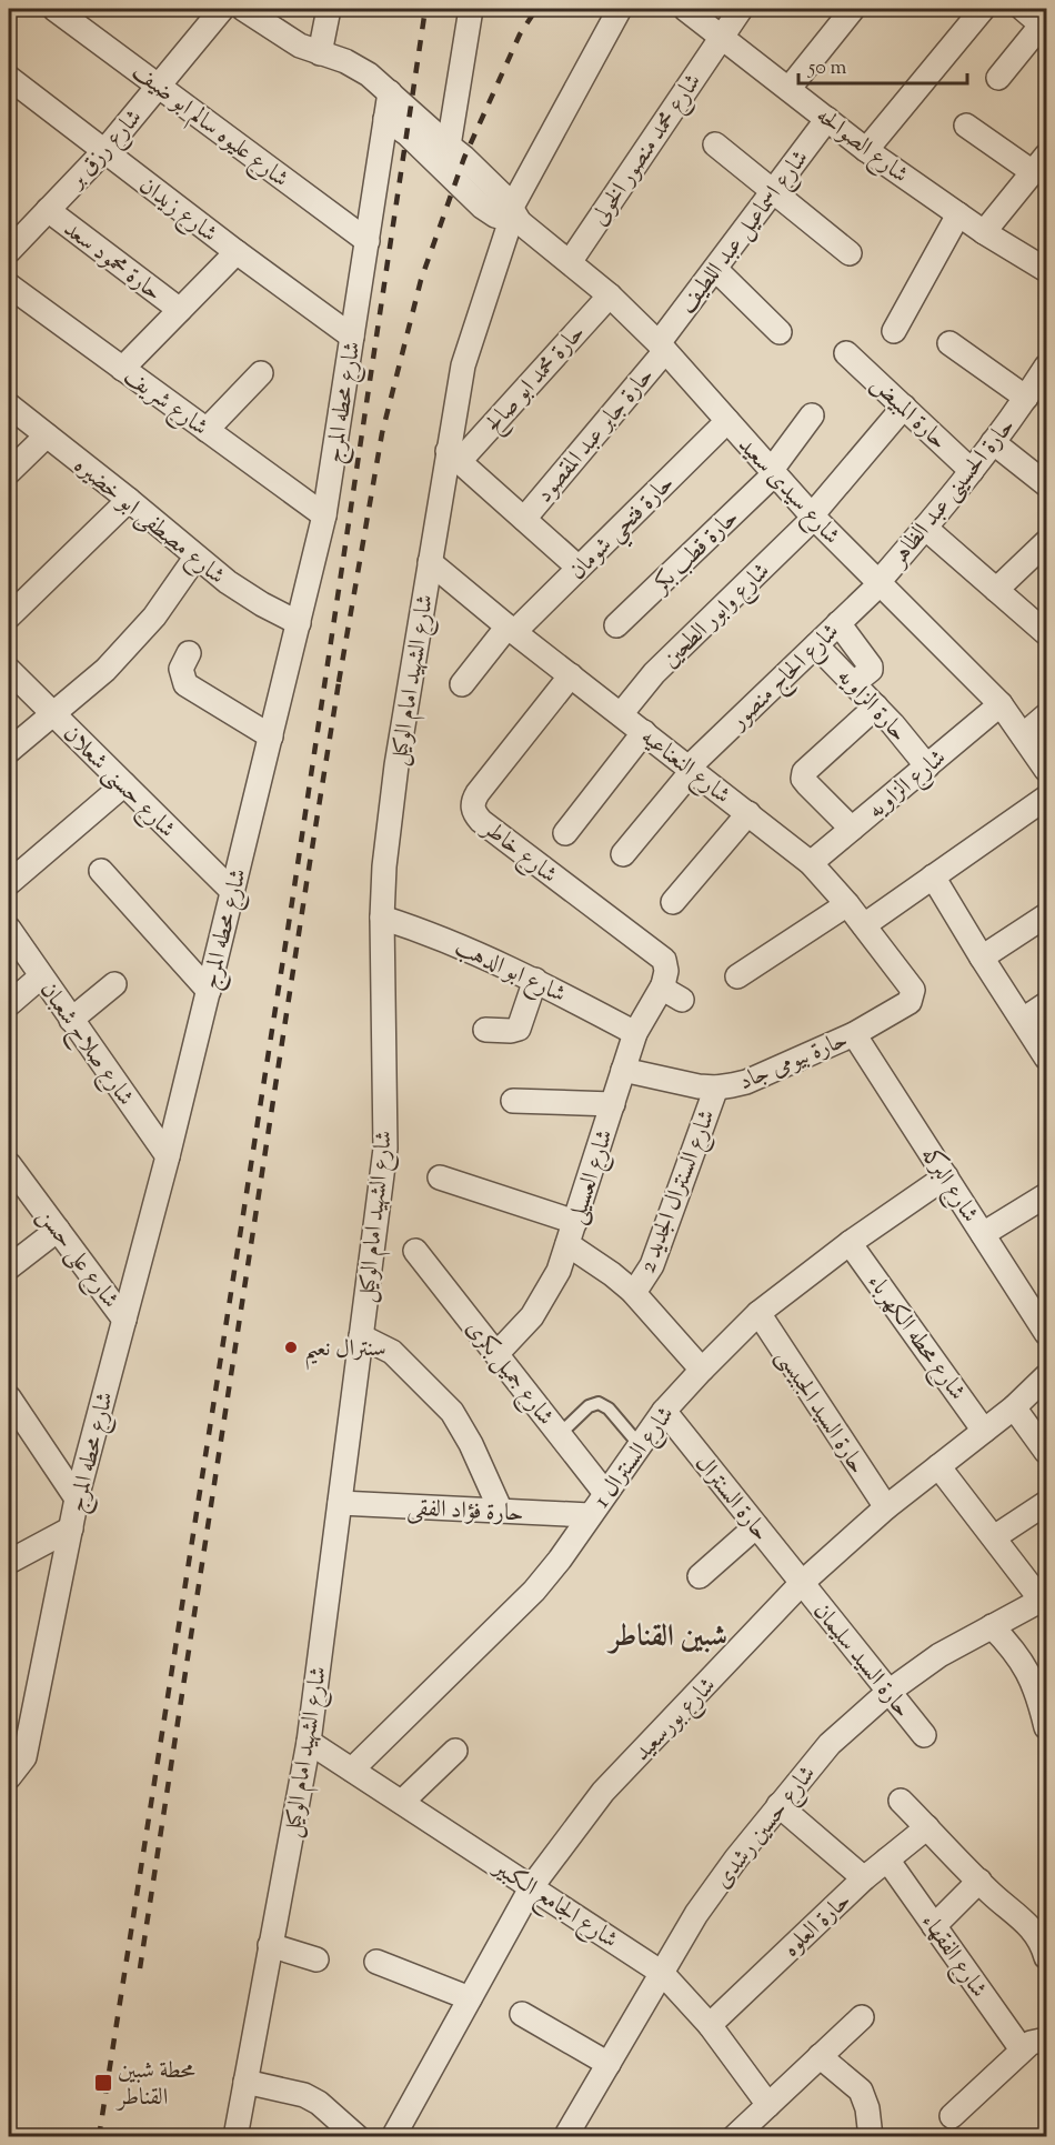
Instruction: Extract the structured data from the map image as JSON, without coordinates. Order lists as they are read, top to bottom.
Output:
{
  "streets": {
    "street": [
      "شارع عليوه سالم ابو ضيف",
      "شارع الصوالحه",
      "شارع رزق بر",
      "شارع محمد منصور الخولى",
      "شارع زيدان",
      "شارع اسماعيل عبد اللطيف",
      "حارة محمود سعد",
      "حارة محمد ابو صالح",
      "شارع شريف",
      "شارع محطه المرج",
      "حارة المبيض",
      "حارة جابر عبد المقصود",
      "شارع سيدى سعيد",
      "حارة الحسينى عبد الظاهر",
      "شارع مصطفى ابو خضيره",
      "حارة فتحي شومان",
      "حارة قطب بكر",
      "شارع وابور الطحين",
      "شارع الحاج منصور",
      "شارع الشهيد امام الوكيل",
      "حارة الزاويه",
      "شارع النعناعيه",
      "شارع حسنى شعلان",
      "شارع الزاويه",
      "شارع خاطر",
      "شارع ابو الدهب",
      "شارع صلاح شعبان",
      "حارة بيومى جاد",
      "شارع العسيلى",
      "شارع البركه",
      "شارع السنترال الجديد 2",
      "شارع على حسن",
      "شارع محطه الكهرباء",
      "شارع جميل بكرى",
      "حارة السيد الجبيسى",
      "شارع السنترال 1",
      "حارة السنترال",
      "حارة فؤاد الفقى",
      "حارة السيد سليمان",
      "شارع بورسعيد",
      "شارع حسين رشدى",
      "شارع الجامع الكبير",
      "حارة العلوه",
      "شارع الفقهاء"
    ]
  },
  "crossings": [
    ["شارع عليوه سالم ابو ضيف", "شارع رزق بر"],
    ["شارع عليوه سالم ابو ضيف", "شارع محطه المرج"],
    ["شارع الصوالحه", "شارع محمد منصور الخولى"],
    ["شارع الصوالحه", "شارع اسماعيل عبد اللطيف"],
    ["شارع رزق بر", "شارع زيدان"],
    ["شارع رزق بر", "حارة محمود سعد"],
    ["شارع محمد منصور الخولى", "شارع سيدى سعيد"],
    ["شارع زيدان", "شارع محطه المرج"],
    ["شارع اسماعيل عبد اللطيف", "حارة جابر عبد المقصود"],
    ["شارع اسماعيل عبد اللطيف", "شارع سيدى سعيد"],
    ["حارة محمد ابو صالح", "شارع سيدى سعيد"],
    ["حارة محمد ابو صالح", "شارع الشهيد امام الوكيل"],
    ["شارع شريف", "شارع محطه المرج"],
    ["شارع محطه المرج", "شارع مصطفى ابو خضيره"],
    ["شارع محطه المرج", "شارع حسنى شعلان"],
    ["شارع محطه المرج", "شارع صلاح شعبان"],
    ["شارع محطه المرج", "شارع على حسن"],
    ["حارة المبيض", "حارة الحسينى عبد الظاهر"],
    ["حارة المبيض", "شارع وابور الطحين"],
    ["حارة جابر عبد المقصود", "شارع سيدى سعيد"],
    ["شارع سيدى سعيد", "حارة الحسينى عبد الظاهر"],
    ["شارع سيدى سعيد", "حارة فتحي شومان"],
    ["شارع سيدى سعيد", "حارة قطب بكر"],
    ["شارع سيدى سعيد", "شارع وابور الطحين"],
    ["شارع سيدى سعيد", "شارع الحاج منصور"],
    ["شارع سيدى سعيد", "شارع الشهيد امام الوكيل"],
    ["شارع سيدى سعيد", "شارع الزاويه"],
    ["حارة الحسينى عبد الظاهر", "شارع الحاج منصور"],
    ["حارة فتحي شومان", "شارع النعناعيه"],
    ["شارع وابور الطحين", "شارع النعناعيه"],
    ["شارع الحاج منصور", "حارة الزاويه"],
    ["شارع الحاج منصور", "شارع النعناعيه"],
    ["شارع الشهيد امام الوكيل", "شارع النعناعيه"],
    ["شارع الشهيد امام الوكيل", "شارع ابو الدهب"],
    ["شارع الشهيد امام الوكيل", "حارة فؤاد الفقى"],
    ["شارع الشهيد امام الوكيل", "شارع الجامع الكبير"],
    ["حارة الزاويه", "شارع الزاويه"],
    ["شارع النعناعيه", "شارع الزاويه"],
    ["شارع النعناعيه", "شارع خاطر"],
    ["شارع النعناعيه", "حارة بيومى جاد"],
    ["شارع خاطر", "شارع العسيلى"],
    ["شارع ابو الدهب", "شارع العسيلى"],
    ["حارة بيومى جاد", "شارع العسيلى"],
    ["حارة بيومى جاد", "شارع البركه"],
    ["حارة بيومى جاد", "شارع السنترال الجديد 2"],
    ["شارع العسيلى", "شارع جميل بكرى"],
    ["شارع البركه", "شارع السنترال 1"],
    ["شارع محطه الكهرباء", "شارع السنترال 1"],
    ["شارع محطه الكهرباء", "شارع بورسعيد"],
    ["شارع جميل بكرى", "شارع السنترال 1"],
    ["حارة السيد الجبيسى", "شارع السنترال 1"],
    ["حارة السيد الجبيسى", "شارع بورسعيد"],
    ["شارع السنترال 1", "حارة السنترال"],
    ["شارع السنترال 1", "حارة فؤاد الفقى"],
    ["شارع السنترال 1", "شارع الجامع الكبير"],
    ["حارة السنترال", "حارة السيد سليمان"],
    ["حارة السنترال", "شارع بورسعيد"],
    ["حارة السيد سليمان", "شارع بورسعيد"],
    ["حارة السيد سليمان", "شارع حسين رشدى"],
    ["شارع بورسعيد", "شارع الجامع الكبير"],
    ["شارع حسين رشدى", "شارع الجامع الكبير"],
    ["شارع الجامع الكبير", "حارة العلوه"],
    ["حارة العلوه", "شارع الفقهاء"]
  ],
  "districts": ["شبين القناطر"],
  "places": {
    "other": ["سنترال نعيم"],
    "transit": ["محطة شبين القناطر"]
  },
  "scale_bar": "50 m"
}
